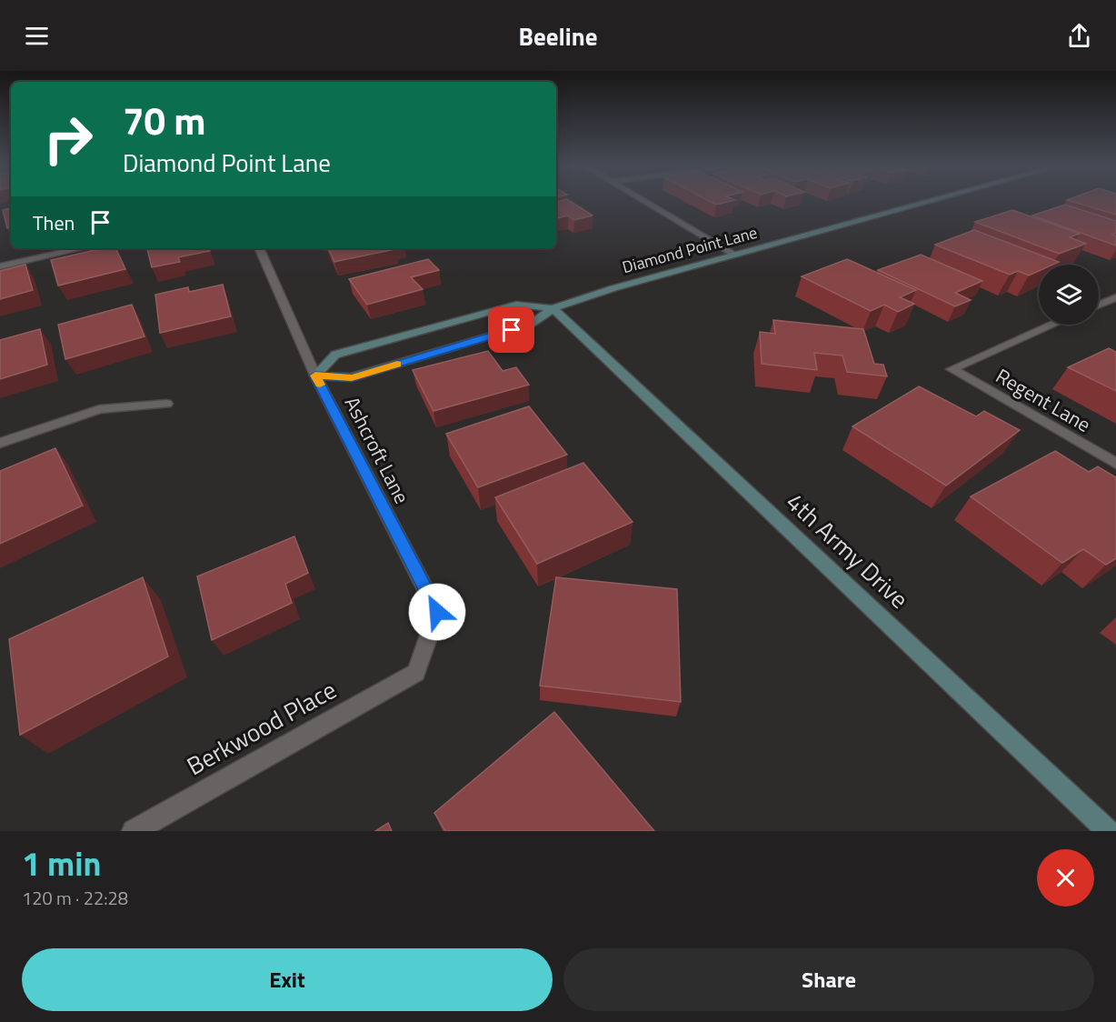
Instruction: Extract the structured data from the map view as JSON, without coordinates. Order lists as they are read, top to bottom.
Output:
{
  "streets": {
    "street": [
      "Diamond Point Lane",
      "Regent Lane",
      "Ashcroft Lane",
      "4th Army Drive",
      "Berkwood Place"
    ]
  },
  "crossings": [
    ["Diamond Point Lane", "Ashcroft Lane"],
    ["Diamond Point Lane", "4th Army Drive"],
    ["Ashcroft Lane", "Berkwood Place"]
  ],
  "page": {
    "header": "Beeline",
    "turn": ["70 m", "Diamond Point Lane"],
    "then": "Then",
    "heading": ["1 min", "120 m · 22:28"],
    "buttons": ["Exit", "Share"]
  }
}
